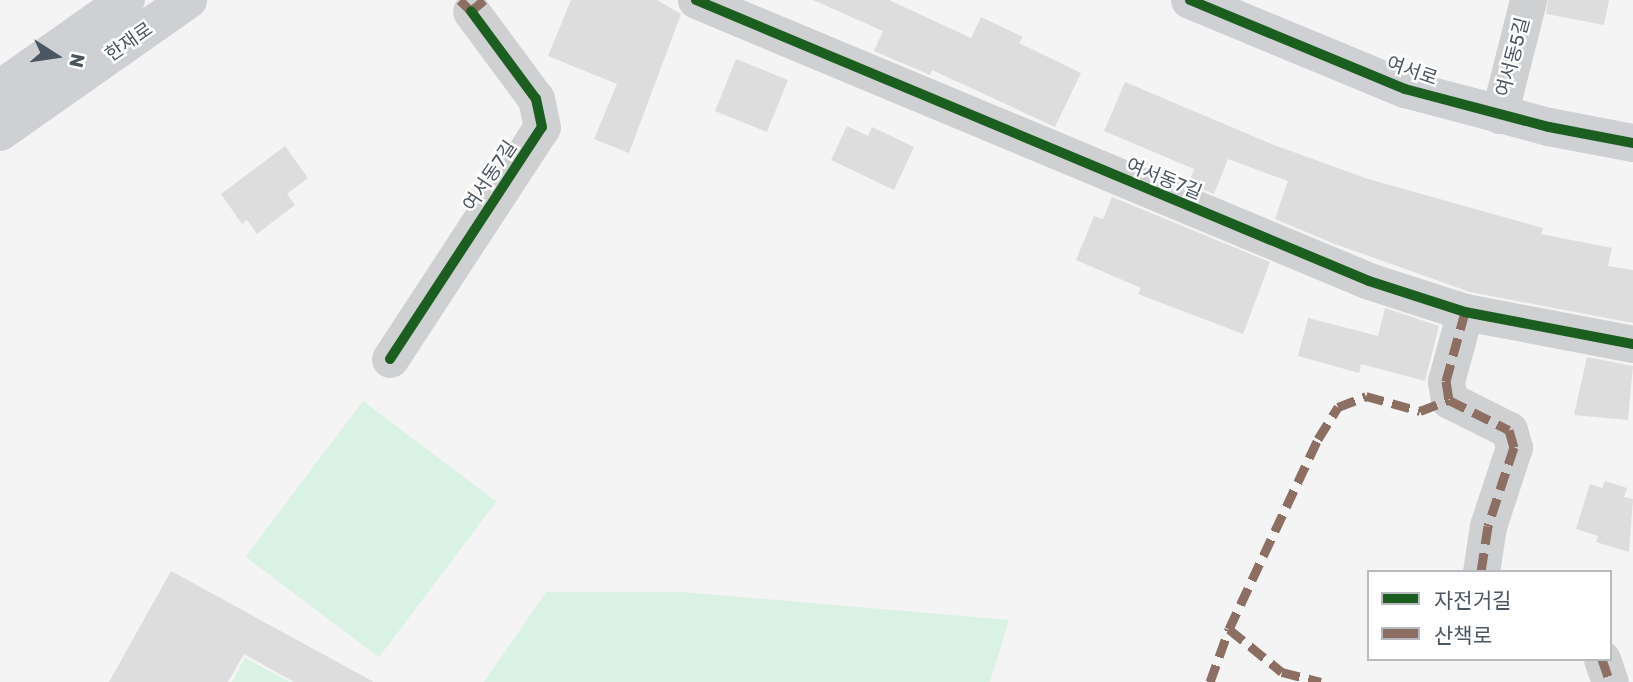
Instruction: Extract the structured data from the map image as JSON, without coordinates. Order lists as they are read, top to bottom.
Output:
{
  "streets": {
    "street": [
      "한재로",
      "여서동5길",
      "여서로",
      "여서동7길"
    ]
  },
  "crossings": [
    ["여서동5길", "여서로"]
  ],
  "legend": ["자전거길", "산책로"],
  "north": "right"
}
